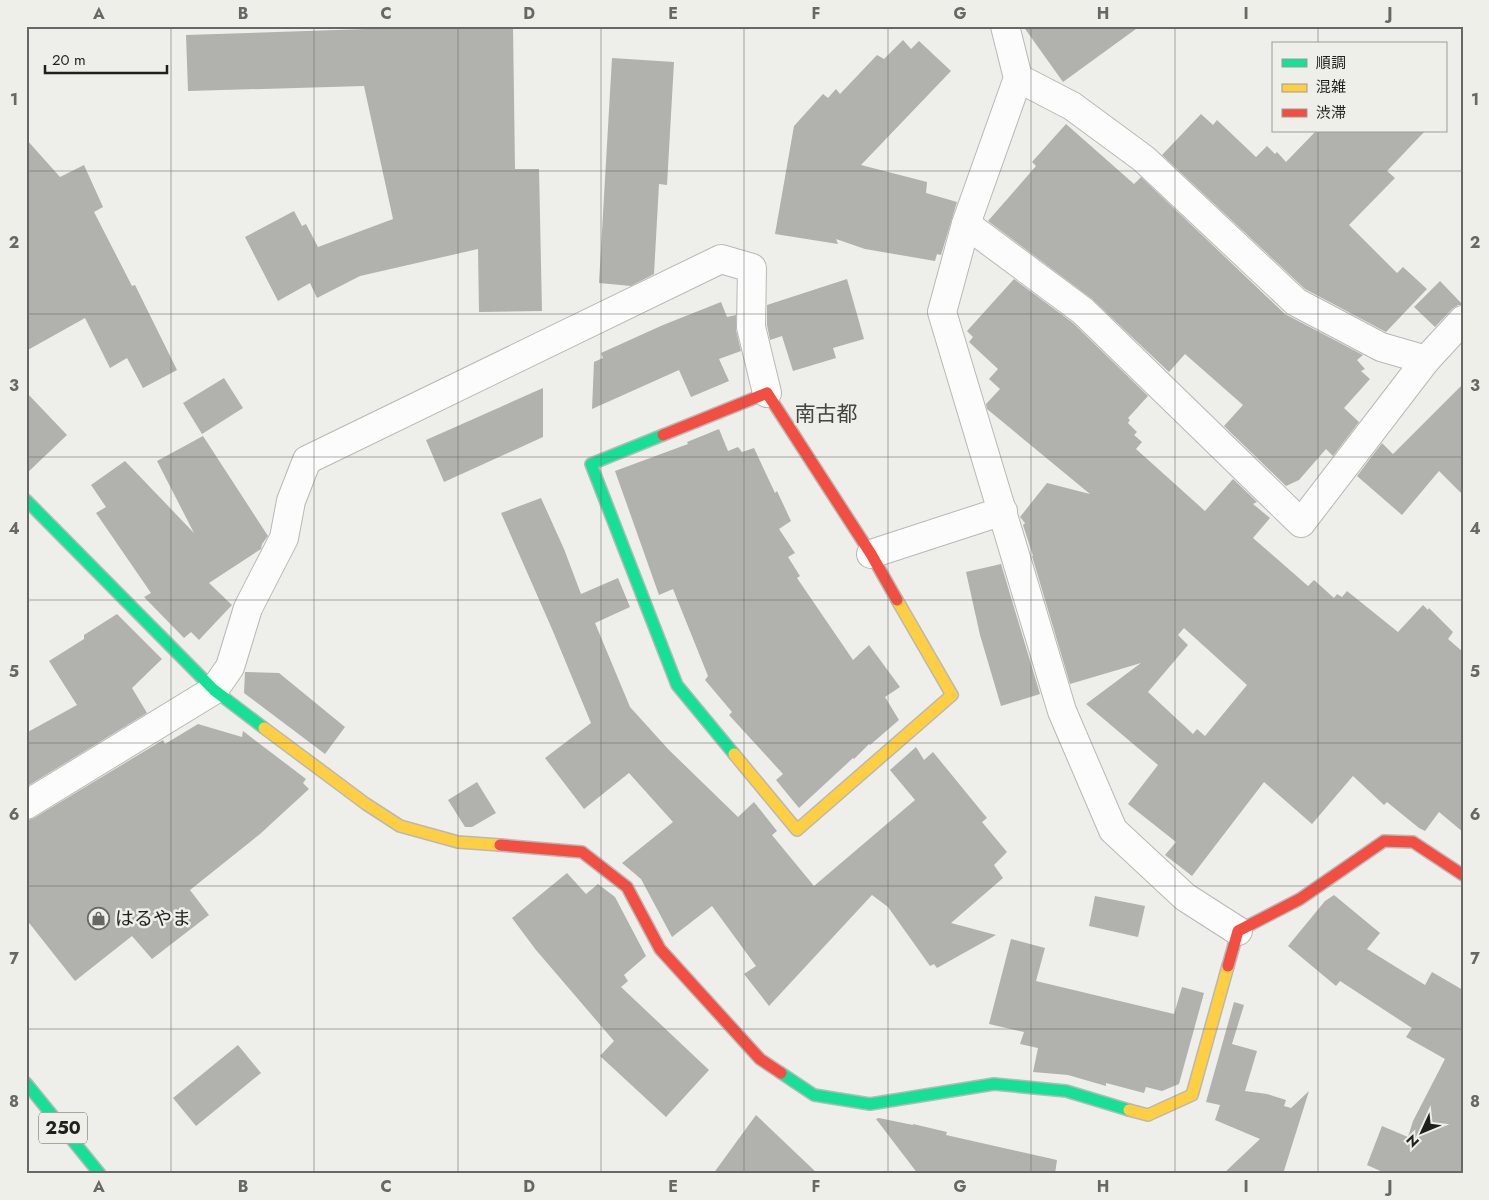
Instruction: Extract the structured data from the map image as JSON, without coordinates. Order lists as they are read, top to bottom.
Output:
{
  "streets": {
    "main road": ["250"]
  },
  "districts": ["南古都"],
  "places": {
    "shop": ["はるやま"]
  },
  "legend": ["順調", "混雑", "渋滞"],
  "scale_bar": "20 m",
  "north": "bottom left",
  "grid": {
    "columns": [
      "A",
      "B",
      "C",
      "D",
      "E",
      "F",
      "G",
      "H",
      "I",
      "J"
    ],
    "rows": [
      "1",
      "2",
      "3",
      "4",
      "5",
      "6",
      "7",
      "8"
    ]
  }
}
